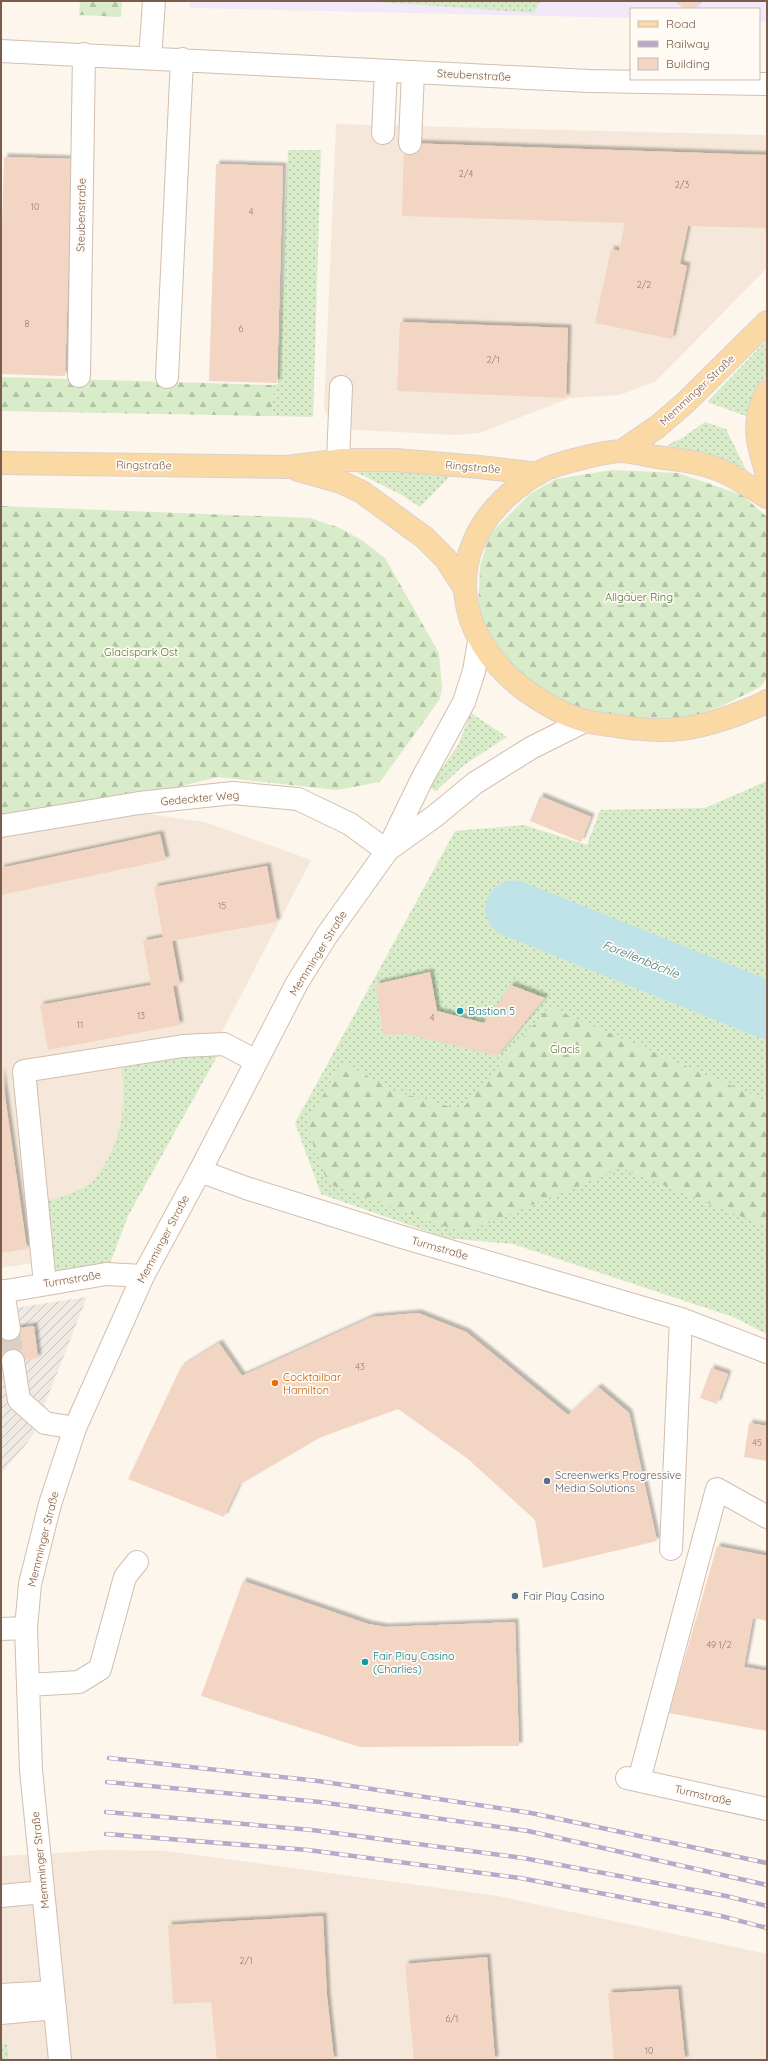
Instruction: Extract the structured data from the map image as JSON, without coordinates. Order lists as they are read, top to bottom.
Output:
{
  "streets": {
    "main road": ["Memminger Straße", "Ringstraße"],
    "street": ["Steubenstraße", "Gedeckter Weg", "Turmstraße"]
  },
  "crossings": [
    ["Memminger Straße", "Gedeckter Weg"],
    ["Memminger Straße", "Turmstraße"]
  ],
  "water": ["Forellenbächle"],
  "parks": ["Allgäuer Ring", "Glacispark Ost", "Glacis"],
  "places": [
    "Bastion 5",
    "Cocktailbar Hamilton",
    "Screenwerks Progressive Media Solutions",
    "Fair Play Casino",
    "Fair Play Casino (Charlies)"
  ],
  "house_numbers": [
    "2/4",
    "2/3",
    "10",
    "4",
    "2/2",
    "8",
    "6",
    "2/1",
    "15",
    "13",
    "4",
    "11",
    "43",
    "45",
    "49 1/2",
    "2/1",
    "6/1",
    "10"
  ],
  "legend": ["Road", "Railway", "Building"]
}
